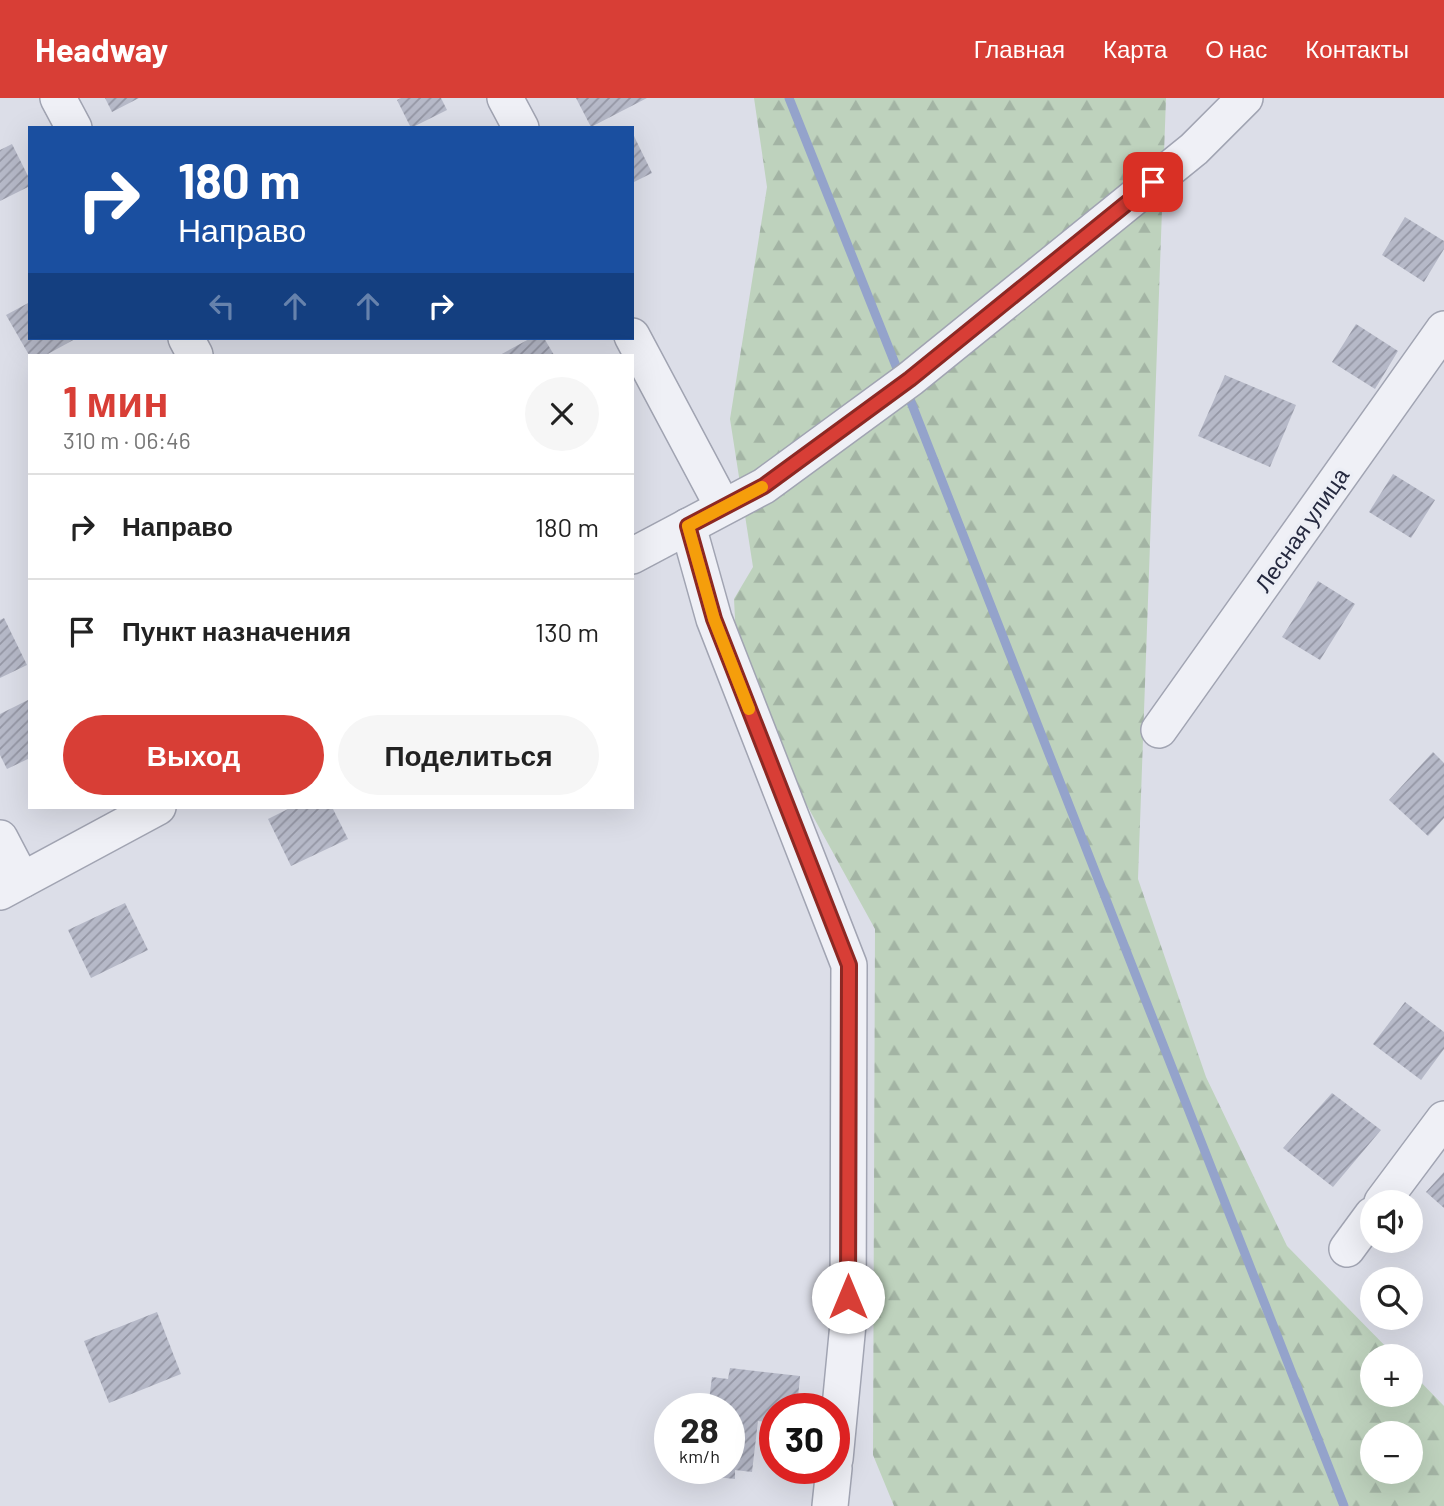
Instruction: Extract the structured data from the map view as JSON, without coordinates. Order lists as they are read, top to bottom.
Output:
{
  "streets": {
    "street": ["Лесная улица"]
  },
  "page": {
    "header": "Headway",
    "nav": [
      "Главная",
      "Карта",
      "О нас",
      "Контакты"
    ],
    "turn": ["180 m", "Направо"],
    "heading": ["1 мин", "310 m · 06:46"],
    "list": [
      {
        "name": "Направо",
        "value": "180 m"
      },
      {
        "name": "Пункт назначения",
        "value": "130 m"
      }
    ],
    "buttons": ["Выход", "Поделиться"],
    "map_buttons": ["+", "−"],
    "speed": "28 km/h",
    "limit": "30"
  }
}
